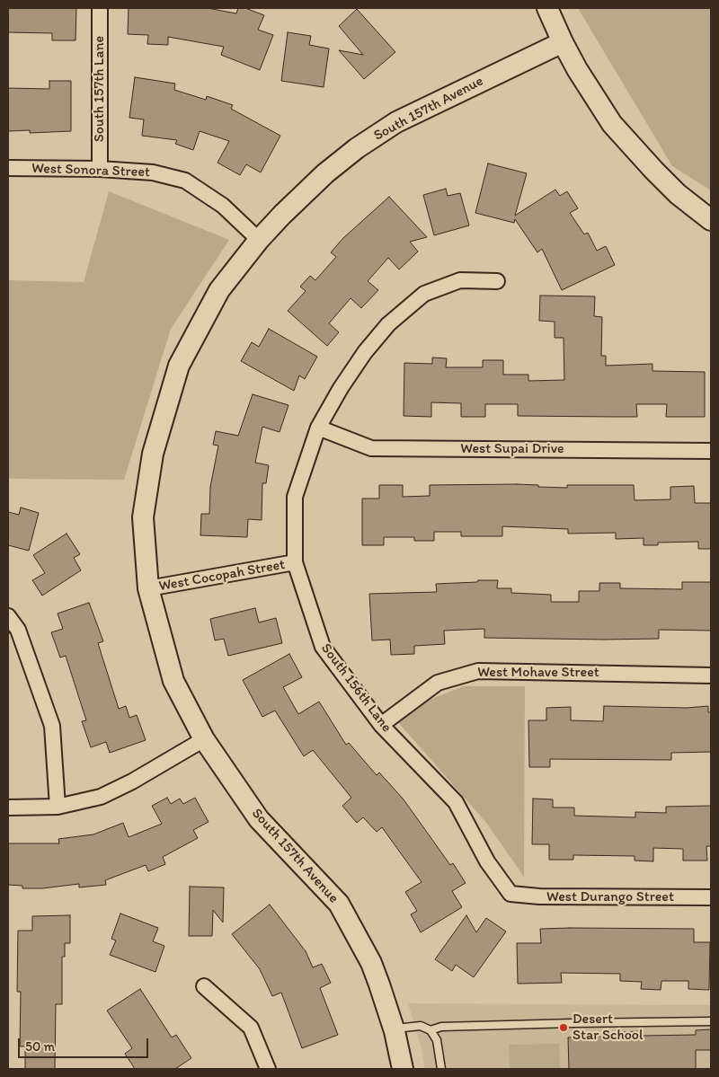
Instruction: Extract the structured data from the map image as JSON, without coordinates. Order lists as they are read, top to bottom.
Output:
{
  "streets": {
    "street": [
      "South 157th Lane",
      "South 157th Avenue",
      "West Sonora Street",
      "West Supai Drive",
      "West Cocopah Street",
      "West Mohave Street",
      "South 156th Lane",
      "West Durango Street"
    ]
  },
  "crossings": [
    ["South 157th Lane", "West Sonora Street"],
    ["South 157th Avenue", "West Sonora Street"],
    ["South 157th Avenue", "West Cocopah Street"],
    ["West Supai Drive", "South 156th Lane"],
    ["West Cocopah Street", "South 156th Lane"],
    ["West Mohave Street", "South 156th Lane"],
    ["South 156th Lane", "West Durango Street"]
  ],
  "places": ["Desert Star School"],
  "scale_bar": "50 m"
}
